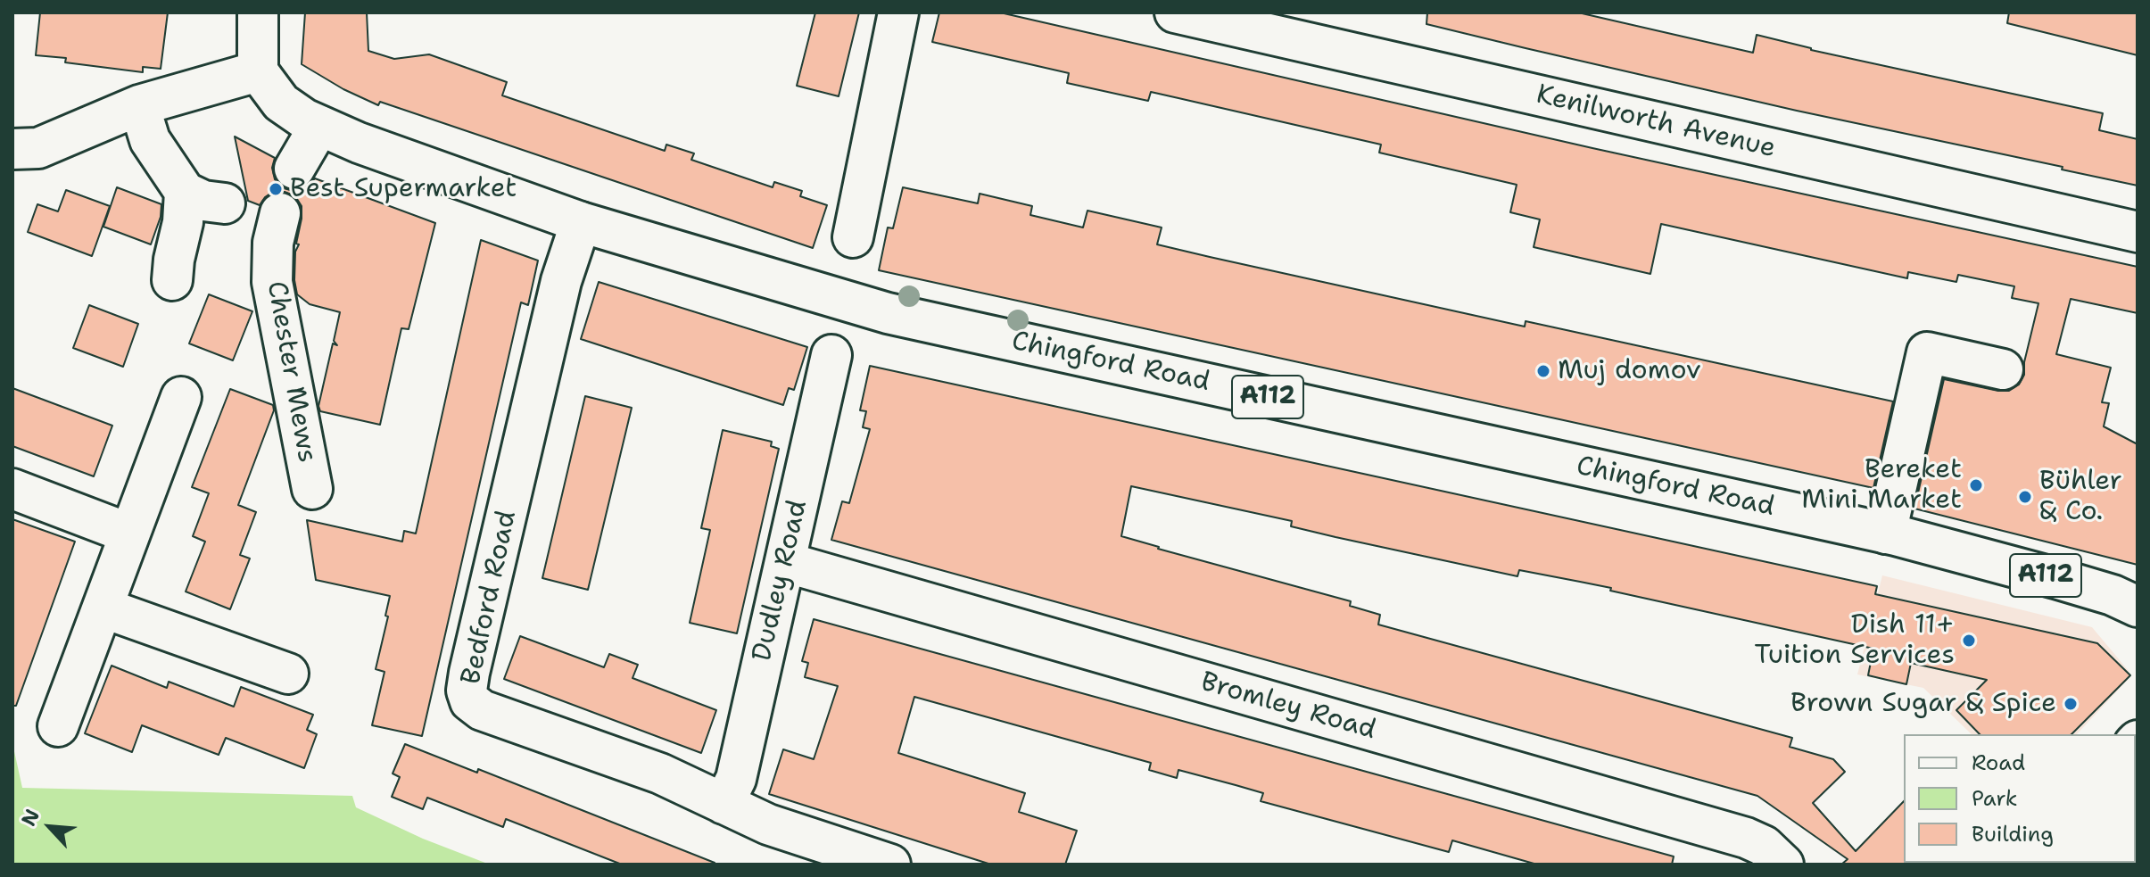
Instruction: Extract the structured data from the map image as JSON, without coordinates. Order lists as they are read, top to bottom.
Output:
{
  "streets": {
    "street": [
      "Kenilworth Avenue",
      "Chingford Road",
      "Chester Mews",
      "A112",
      "Dudley Road",
      "Bedford Road",
      "Bromley Road"
    ]
  },
  "crossings": [
    ["Chingford Road", "Bedford Road"],
    ["Dudley Road", "Bedford Road"],
    ["Dudley Road", "Bromley Road"]
  ],
  "places": [
    "Best Supermarket",
    "Muj domov",
    "Bereket Mini Market",
    "Bühler & Co.",
    "Dish 11+ Tuition Services",
    "Brown Sugar & Spice"
  ],
  "legend": ["Road", "Park", "Building"],
  "north": "top left"
}
